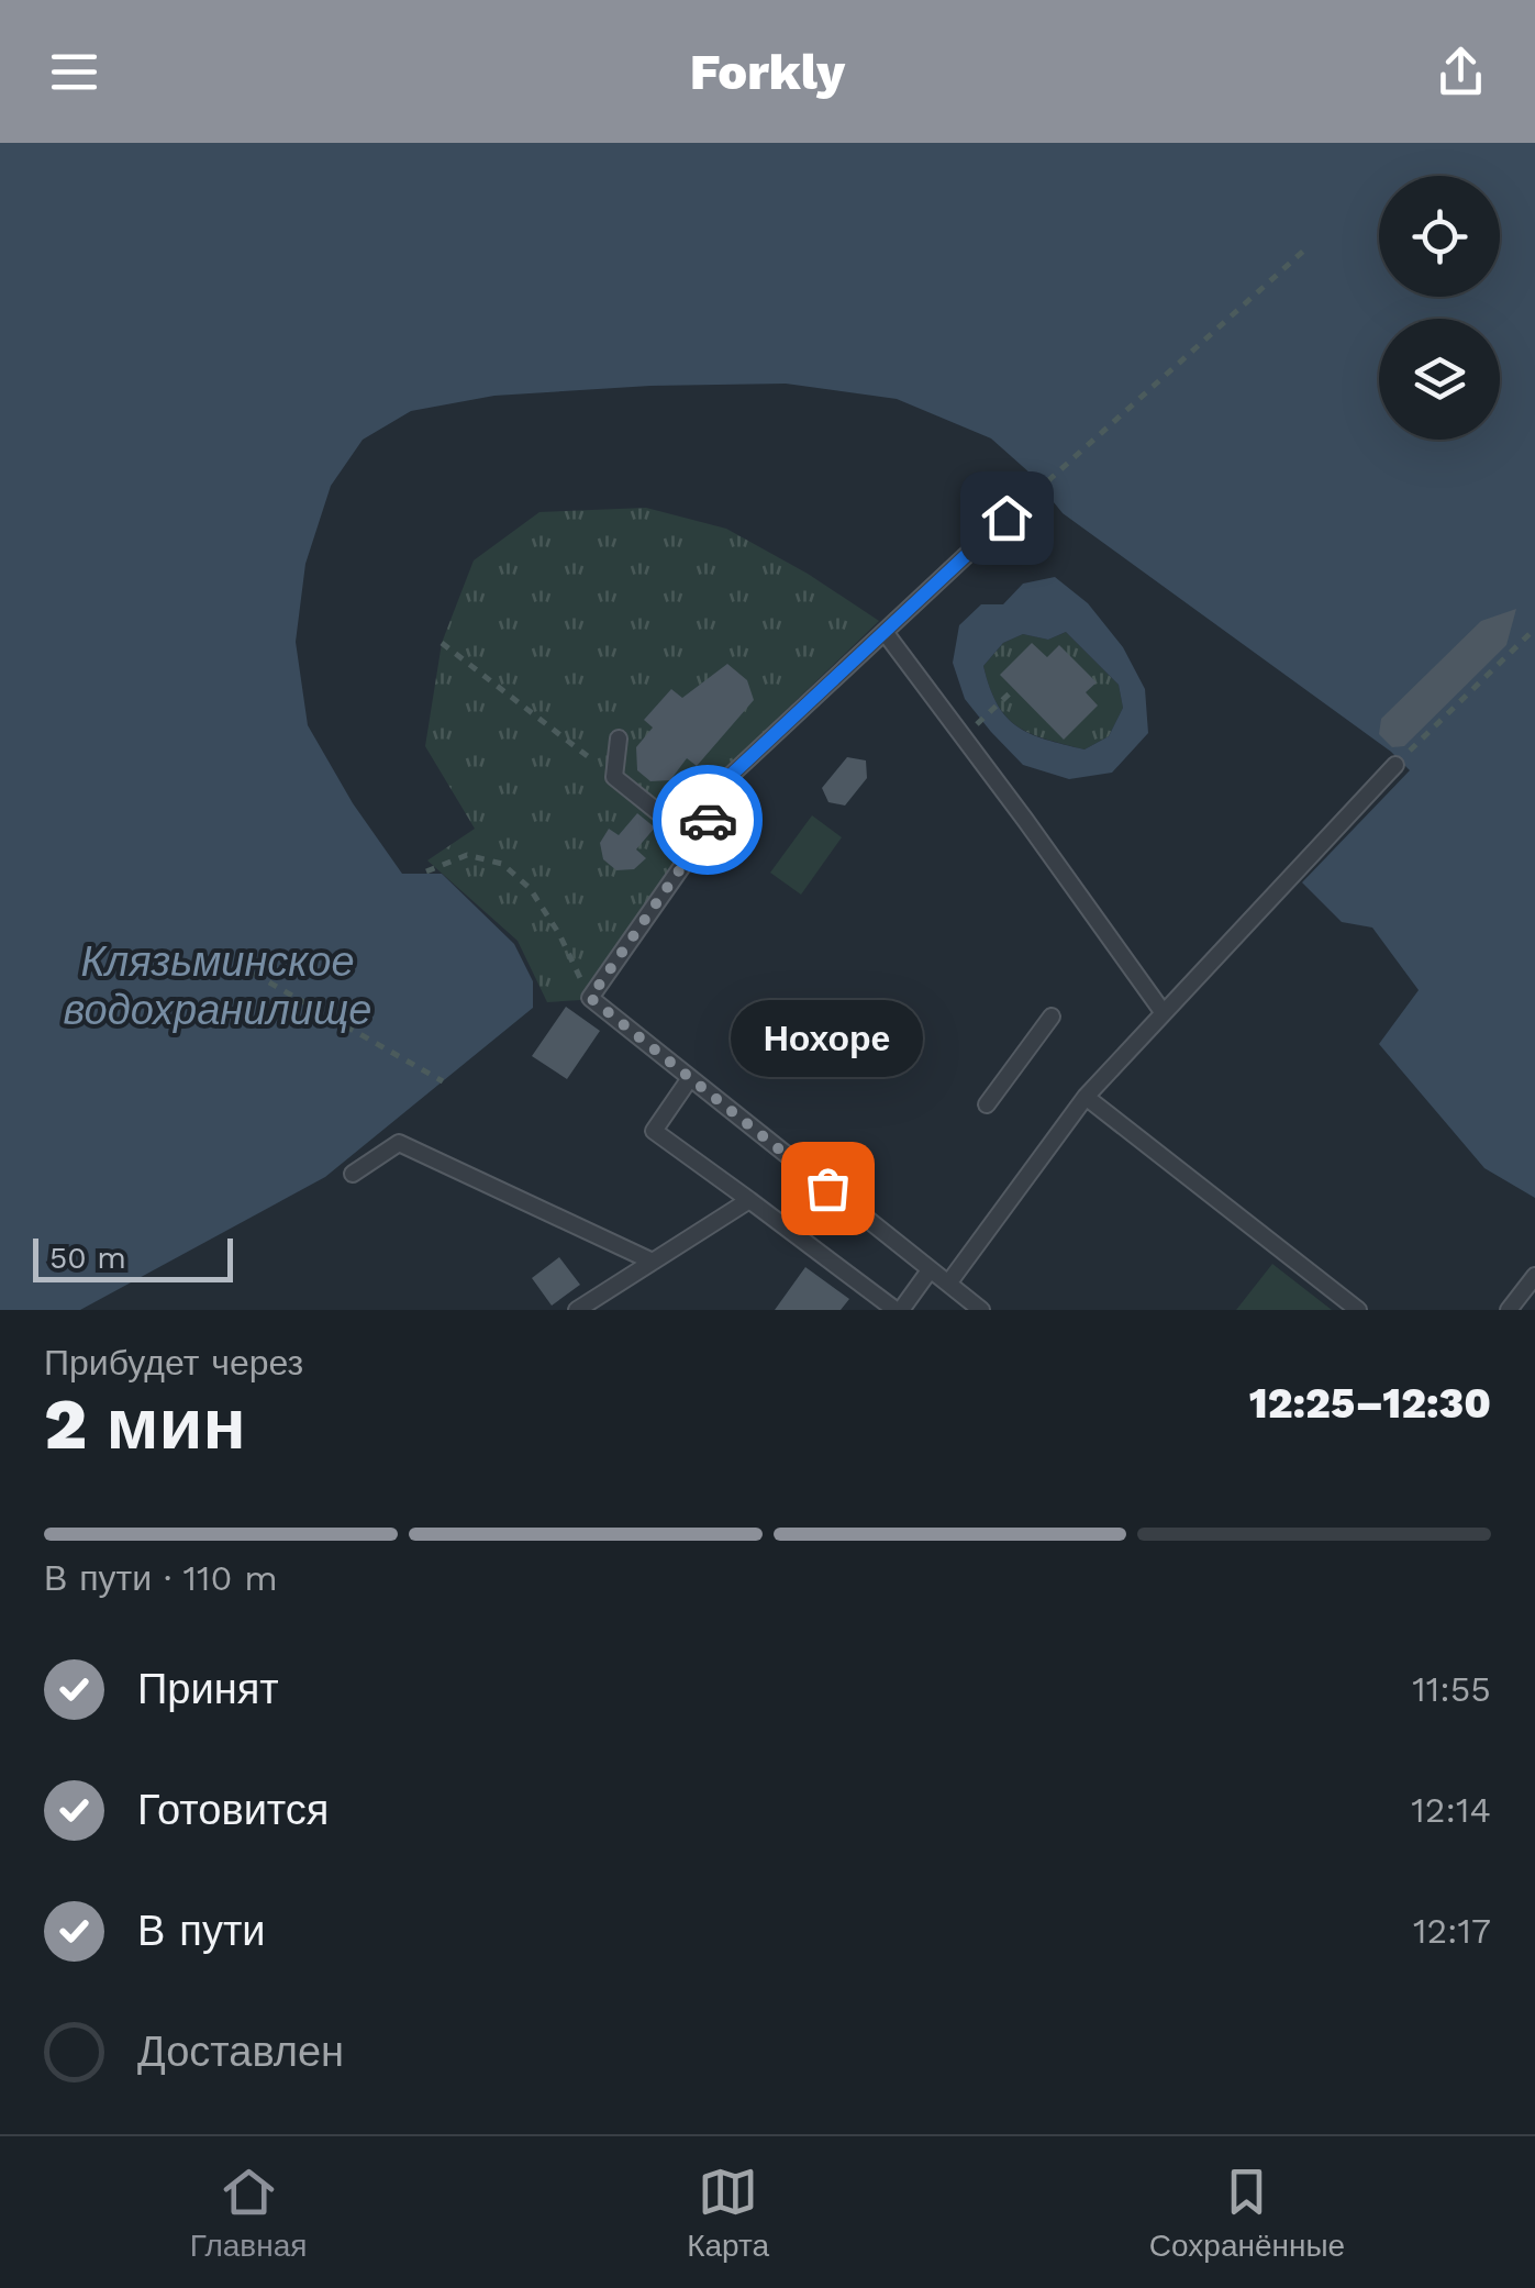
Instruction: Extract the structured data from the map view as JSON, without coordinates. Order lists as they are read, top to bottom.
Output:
{
  "water": ["Клязьминское водохранилище"],
  "places": ["Нохоре"],
  "scale_bar": "50 m",
  "page": {
    "header": "Forkly",
    "bubble": "Нохоре",
    "scale": "50 m",
    "heading": ["2 мин", "Прибудет через", "12:25–12:30"],
    "bar": "В пути · 110 m",
    "list": [
      ["Принят", "11:55"],
      ["Готовится", "12:14"],
      ["В пути", "12:17"],
      "Доставлен"
    ],
    "tabs": ["Главная", "Карта", "Сохранённые"]
  }
}
